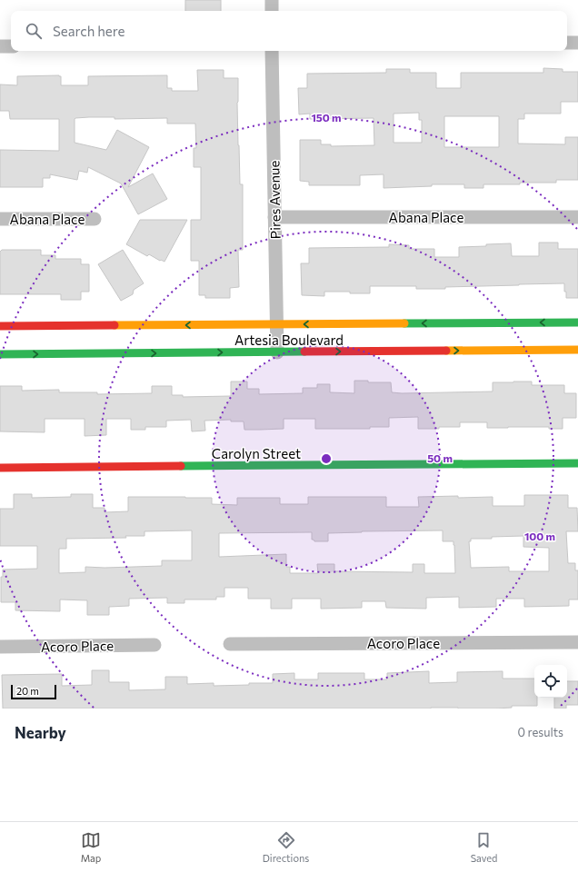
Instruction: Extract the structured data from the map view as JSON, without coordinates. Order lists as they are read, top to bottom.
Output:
{
  "streets": {
    "main road": ["Artesia Boulevard", "Carolyn Street"],
    "street": ["Pires Avenue", "Abana Place", "Acoro Place"]
  },
  "crossings": [
    ["Pires Avenue", "Abana Place"],
    ["Pires Avenue", "Artesia Boulevard"]
  ],
  "scale_bar": "20 m",
  "page": {
    "search": "Search here",
    "scale": "20 m",
    "heading": ["Nearby", "0 results"],
    "nav": ["Map", "Directions", "Saved"]
  },
  "rings": ["150 m", "50 m", "100 m"]
}
